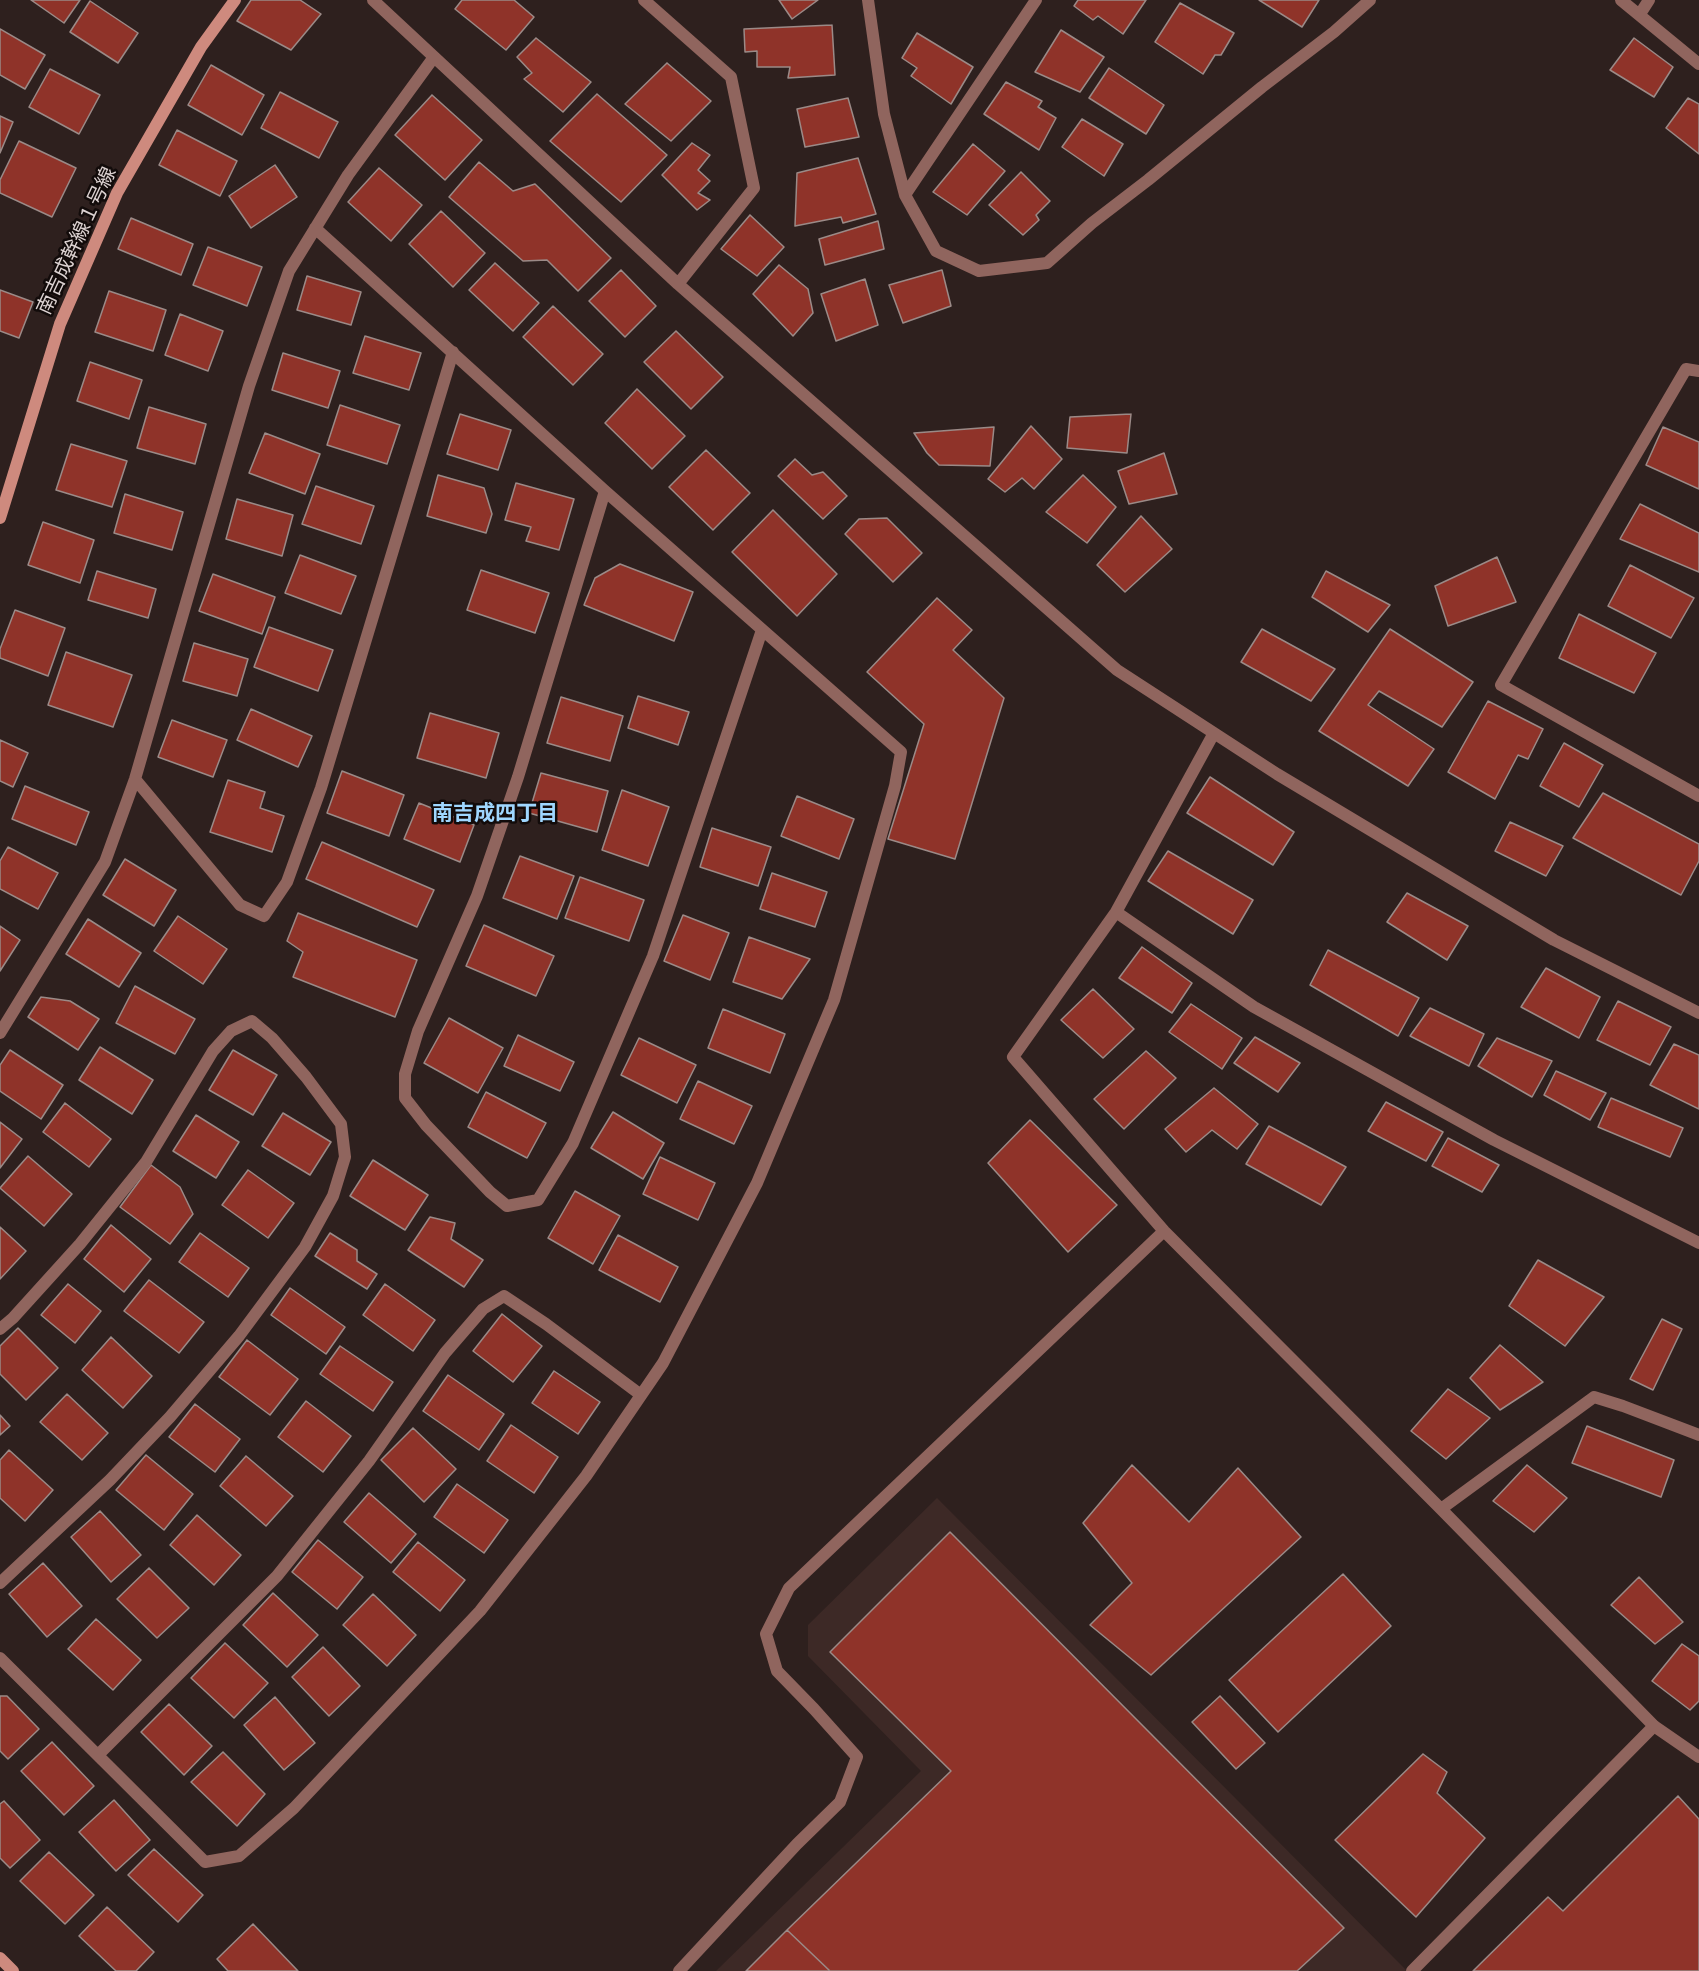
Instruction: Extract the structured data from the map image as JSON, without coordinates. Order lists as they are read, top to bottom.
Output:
{
  "streets": {
    "street": ["南吉成幹線１号線"]
  },
  "districts": ["南吉成四丁目"]
}
